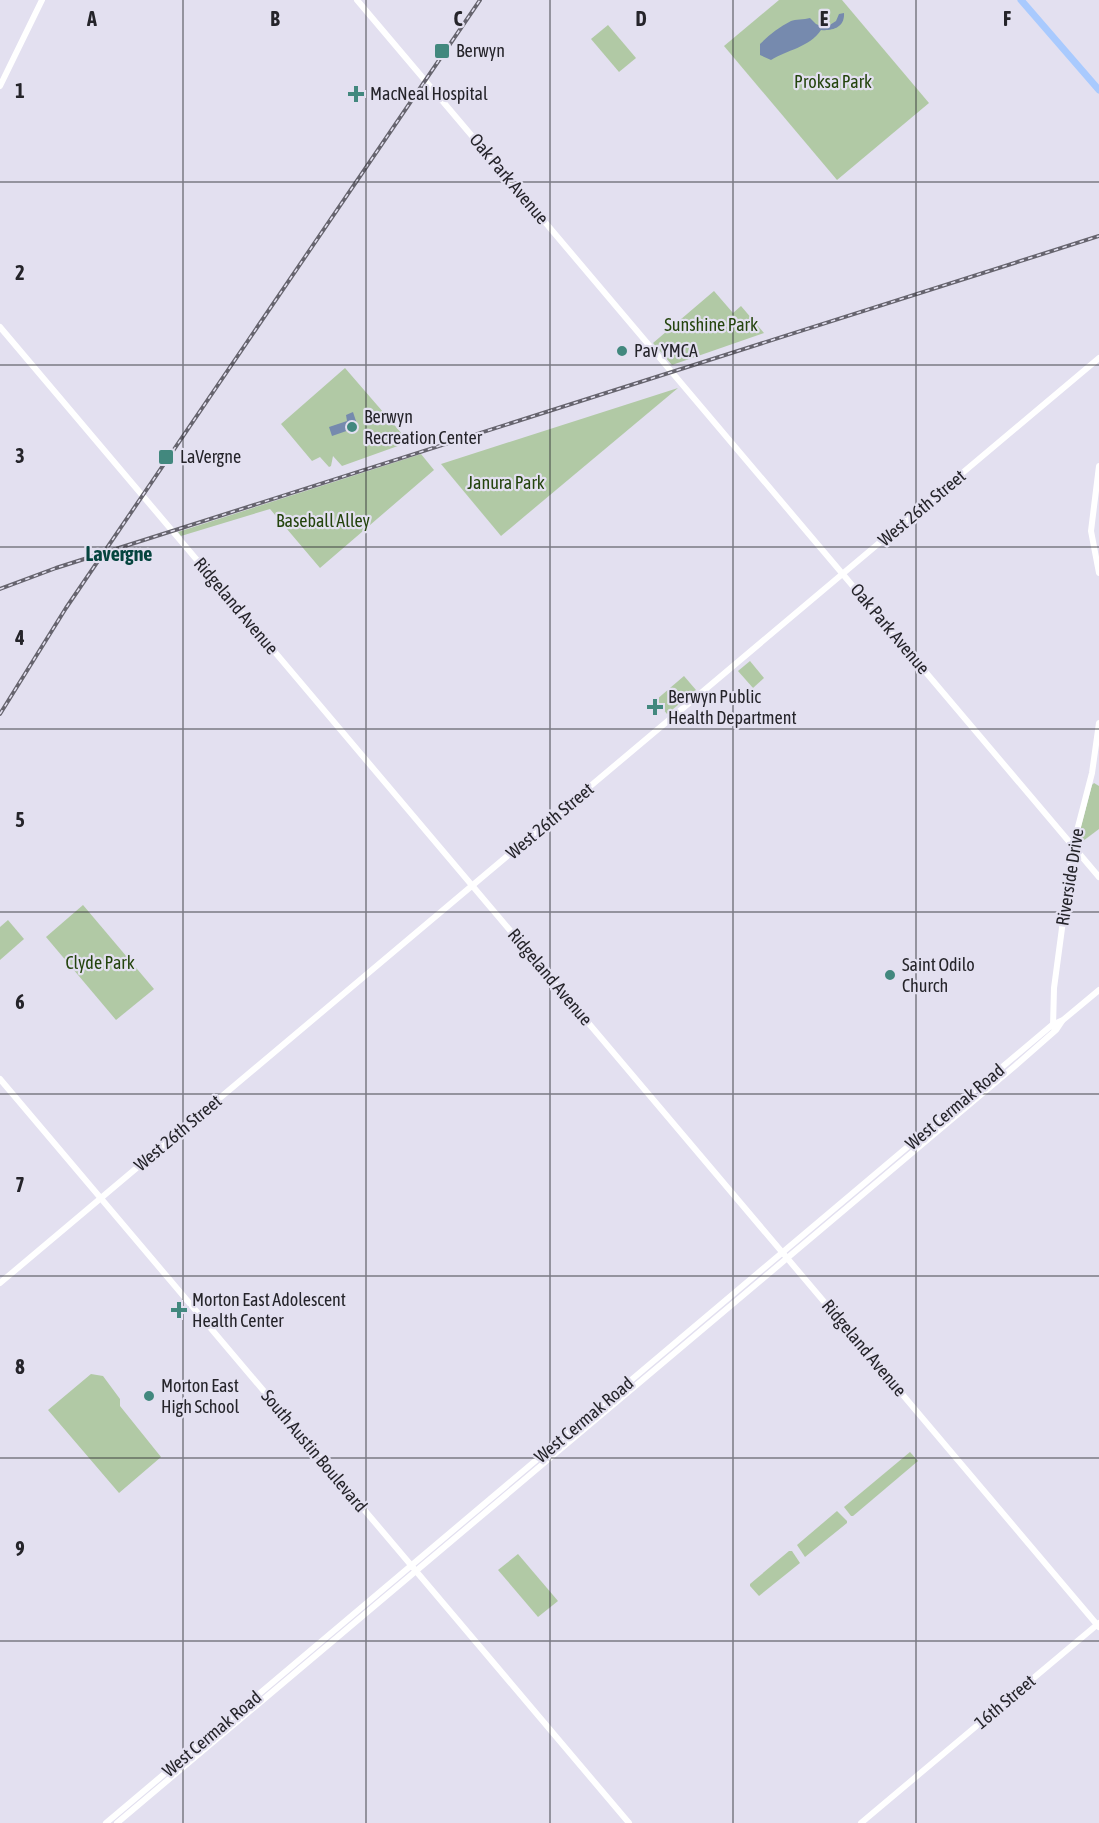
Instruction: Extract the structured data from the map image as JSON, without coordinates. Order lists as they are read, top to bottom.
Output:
{
  "streets": {
    "street": [
      "Oak Park Avenue",
      "West 26th Street",
      "Ridgeland Avenue",
      "Riverside Drive",
      "West Cermak Road",
      "South Austin Boulevard",
      "16th Street"
    ]
  },
  "crossings": [
    ["Oak Park Avenue", "West 26th Street"],
    ["Oak Park Avenue", "Riverside Drive"],
    ["West 26th Street", "Ridgeland Avenue"],
    ["West 26th Street", "South Austin Boulevard"],
    ["Ridgeland Avenue", "West Cermak Road"],
    ["Ridgeland Avenue", "16th Street"],
    ["Riverside Drive", "West Cermak Road"],
    ["West Cermak Road", "South Austin Boulevard"]
  ],
  "districts": ["Lavergne"],
  "parks": [
    "Proksa Park",
    "Sunshine Park",
    "Janura Park",
    "Baseball Alley",
    "Clyde Park"
  ],
  "places": {
    "transit": ["Berwyn", "LaVergne"],
    "health": ["MacNeal Hospital", "Berwyn Public Health Department", "Morton East Adolescent Health Center"],
    "other": [
      "Pav YMCA",
      "Berwyn Recreation Center",
      "Saint Odilo Church",
      "Morton East High School"
    ]
  },
  "grid": {
    "columns": [
      "A",
      "B",
      "C",
      "D",
      "E",
      "F"
    ],
    "rows": [
      "1",
      "2",
      "3",
      "4",
      "5",
      "6",
      "7",
      "8",
      "9"
    ]
  }
}
